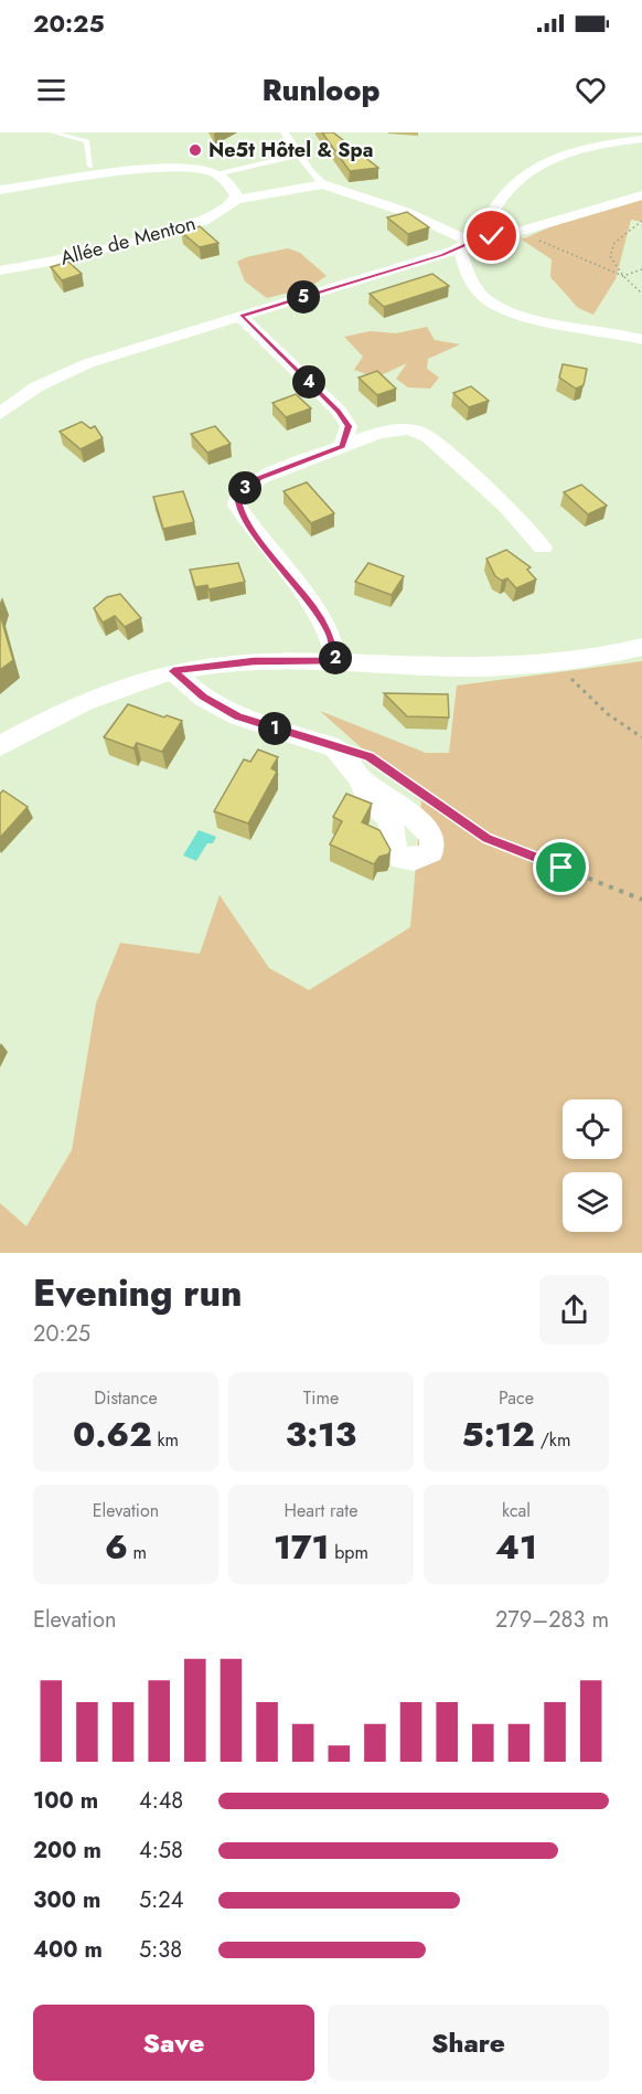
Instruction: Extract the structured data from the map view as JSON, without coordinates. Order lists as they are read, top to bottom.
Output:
{
  "streets": {
    "street": ["Allée de Menton"]
  },
  "places": ["Ne5t Hôtel & Spa"],
  "page": {
    "status": "20:25",
    "header": "Runloop",
    "pins": [
      "5",
      "4",
      "3",
      "2",
      "1"
    ],
    "heading": ["Evening run", "20:25"],
    "stats": [
      ["Distance", "0.62 km"],
      ["Time", "3:13"],
      ["Pace", "5:12 /km"],
      ["Elevation", "6 m"],
      ["Heart rate", "171 bpm"],
      ["kcal", "41"]
    ],
    "chart": ["Elevation", "279–283 m"],
    "list": [
      {
        "name": "100 m",
        "note": "4:48"
      },
      {
        "name": "200 m",
        "note": "4:58"
      },
      {
        "name": "300 m",
        "note": "5:24"
      },
      {
        "name": "400 m",
        "note": "5:38"
      }
    ],
    "buttons": ["Save", "Share"]
  }
}
